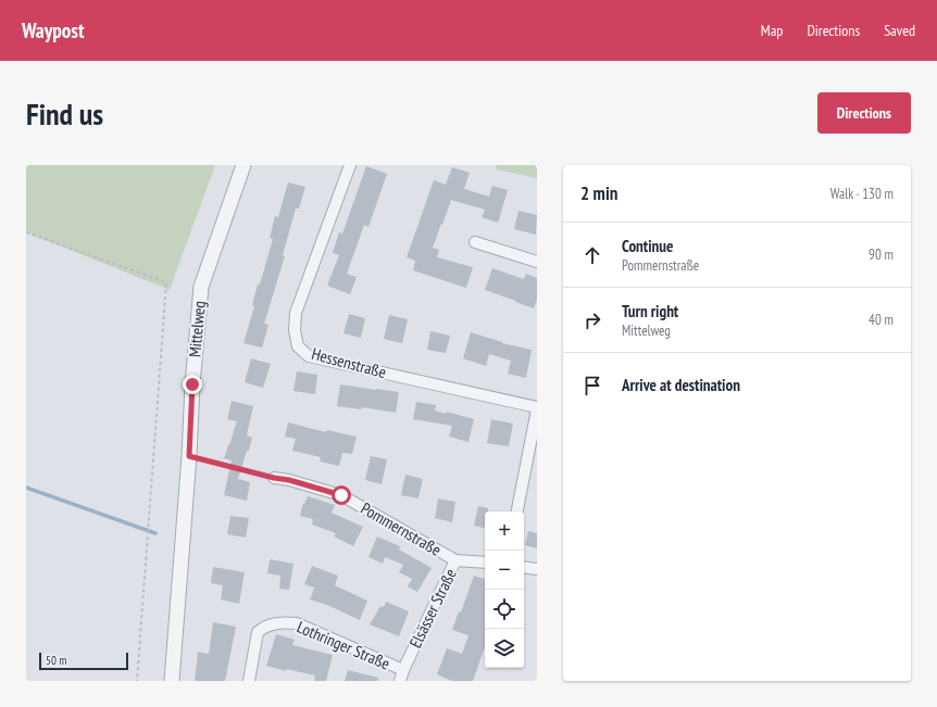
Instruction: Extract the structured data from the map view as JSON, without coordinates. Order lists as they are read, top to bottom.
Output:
{
  "streets": {
    "street": [
      "Mittelweg",
      "Hessenstraße",
      "Pommernstraße",
      "Elsässer Straße",
      "Lothringer Straße"
    ]
  },
  "crossings": [
    ["Pommernstraße", "Elsässer Straße"],
    ["Elsässer Straße", "Lothringer Straße"]
  ],
  "scale_bar": "50 m",
  "page": {
    "header": "Waypost",
    "nav": ["Map", "Directions", "Saved"],
    "buttons": "Directions",
    "title": "Find us",
    "heading": ["2 min", "Walk · 130 m"],
    "list": [
      ["Continue", "Pommernstraße", "90 m"],
      ["Turn right", "Mittelweg", "40 m"],
      "Arrive at destination"
    ],
    "map_buttons": ["+", "−"],
    "scale": "50 m"
  }
}
